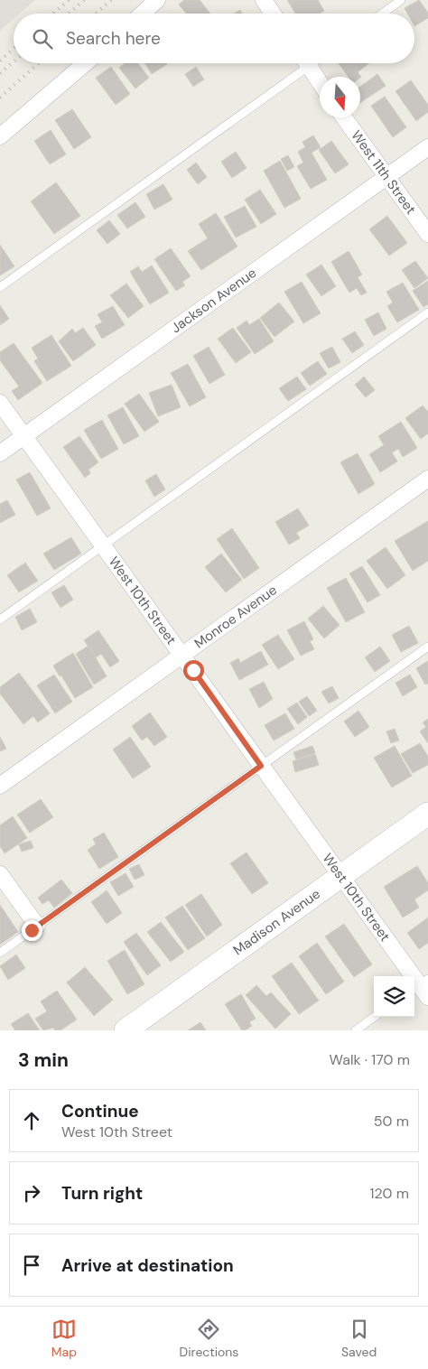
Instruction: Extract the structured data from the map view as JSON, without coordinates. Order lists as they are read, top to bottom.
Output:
{
  "streets": {
    "street": [
      "West 11th Street",
      "Jackson Avenue",
      "West 10th Street",
      "Monroe Avenue",
      "Madison Avenue"
    ]
  },
  "crossings": [
    ["West 11th Street", "Jackson Avenue"],
    ["Jackson Avenue", "West 10th Street"],
    ["West 10th Street", "Monroe Avenue"],
    ["West 10th Street", "Madison Avenue"]
  ],
  "north": "bottom",
  "page": {
    "search": "Search here",
    "heading": ["3 min", "Walk · 170 m"],
    "list": [
      ["Continue", "West 10th Street", "50 m"],
      ["Turn right", "120 m"],
      "Arrive at destination"
    ],
    "nav": ["Map", "Directions", "Saved"]
  }
}
